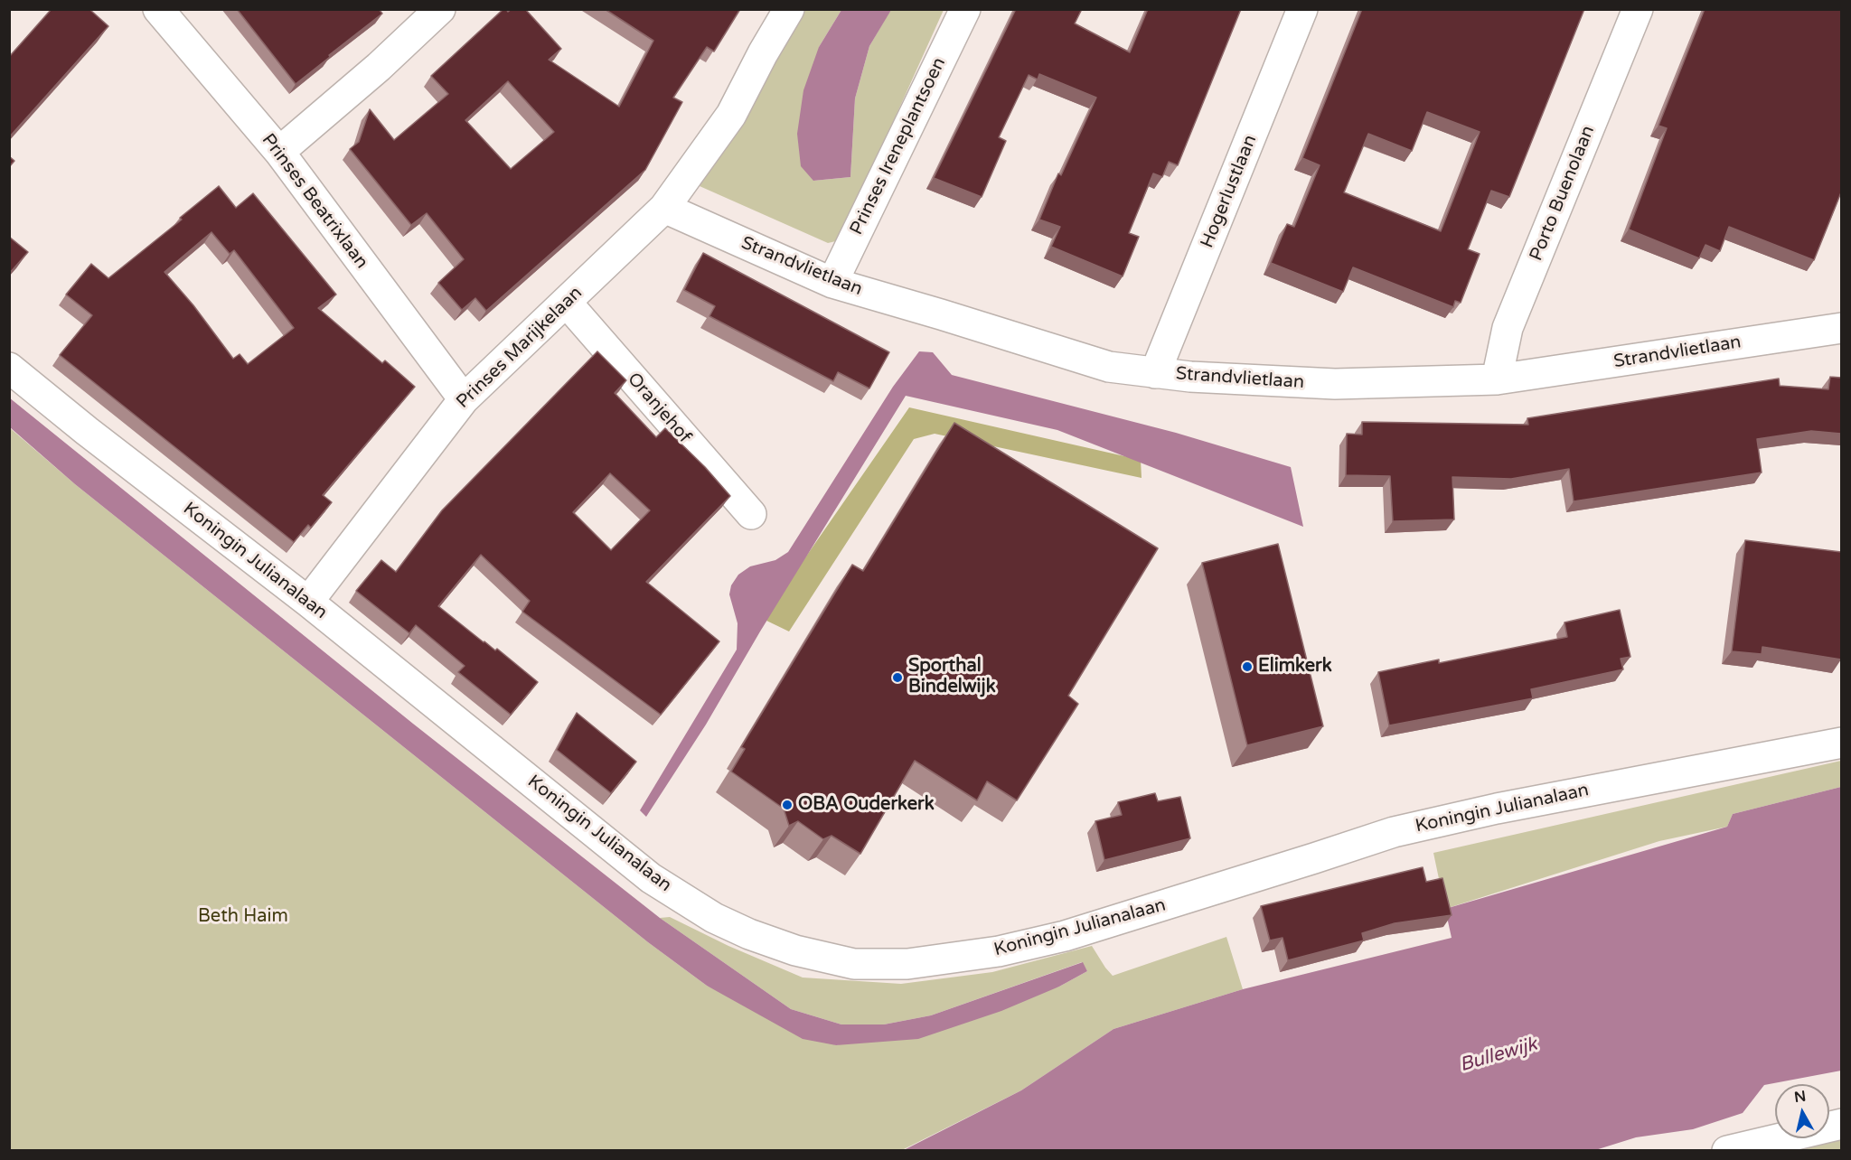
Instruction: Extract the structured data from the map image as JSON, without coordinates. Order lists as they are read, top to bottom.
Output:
{
  "streets": {
    "street": [
      "Prinses Ireneplantsoen",
      "Hogerlustlaan",
      "Porto Buenolaan",
      "Prinses Beatrixlaan",
      "Strandvlietlaan",
      "Prinses Marijkelaan",
      "Oranjehof",
      "Koningin Julianalaan"
    ]
  },
  "crossings": [
    ["Prinses Ireneplantsoen", "Strandvlietlaan"],
    ["Hogerlustlaan", "Strandvlietlaan"],
    ["Porto Buenolaan", "Strandvlietlaan"],
    ["Prinses Beatrixlaan", "Prinses Marijkelaan"],
    ["Strandvlietlaan", "Prinses Marijkelaan"],
    ["Prinses Marijkelaan", "Oranjehof"],
    ["Prinses Marijkelaan", "Koningin Julianalaan"]
  ],
  "water": ["Bullewijk"],
  "parks": ["Beth Haim"],
  "places": ["Elimkerk", "Sporthal Bindelwijk", "OBA Ouderkerk"],
  "north": "top"
}
